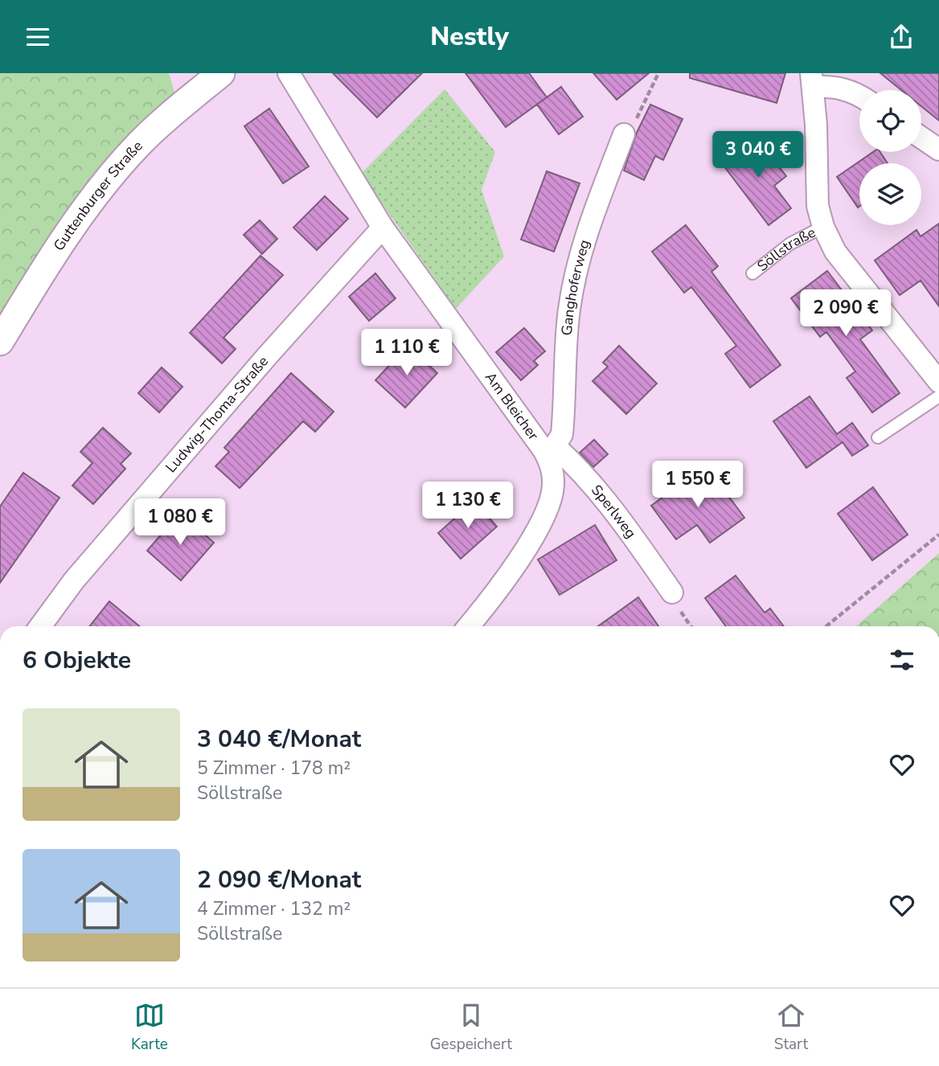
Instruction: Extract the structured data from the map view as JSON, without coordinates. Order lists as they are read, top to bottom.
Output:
{
  "streets": {
    "street": [
      "Guttenburger Straße",
      "Söllstraße",
      "Ganghoferweg",
      "Am Bleicher",
      "Ludwig-Thoma-Straße",
      "Sperlweg"
    ]
  },
  "crossings": [
    ["Ganghoferweg", "Am Bleicher"],
    ["Ganghoferweg", "Sperlweg"],
    ["Am Bleicher", "Ludwig-Thoma-Straße"],
    ["Am Bleicher", "Sperlweg"]
  ],
  "page": {
    "header": "Nestly",
    "price": [
      "3 040 €",
      "2 090 €",
      "1 110 €",
      "1 550 €",
      "1 130 €",
      "1 080 €"
    ],
    "heading": "6 Objekte",
    "list": [
      {
        "name": "3 040 €/Monat",
        "note": "5 Zimmer · 178 m² · Söllstraße"
      },
      {
        "name": "2 090 €/Monat",
        "note": "4 Zimmer · 132 m² · Söllstraße"
      }
    ],
    "tabs": ["Karte", "Gespeichert", "Start"]
  }
}
